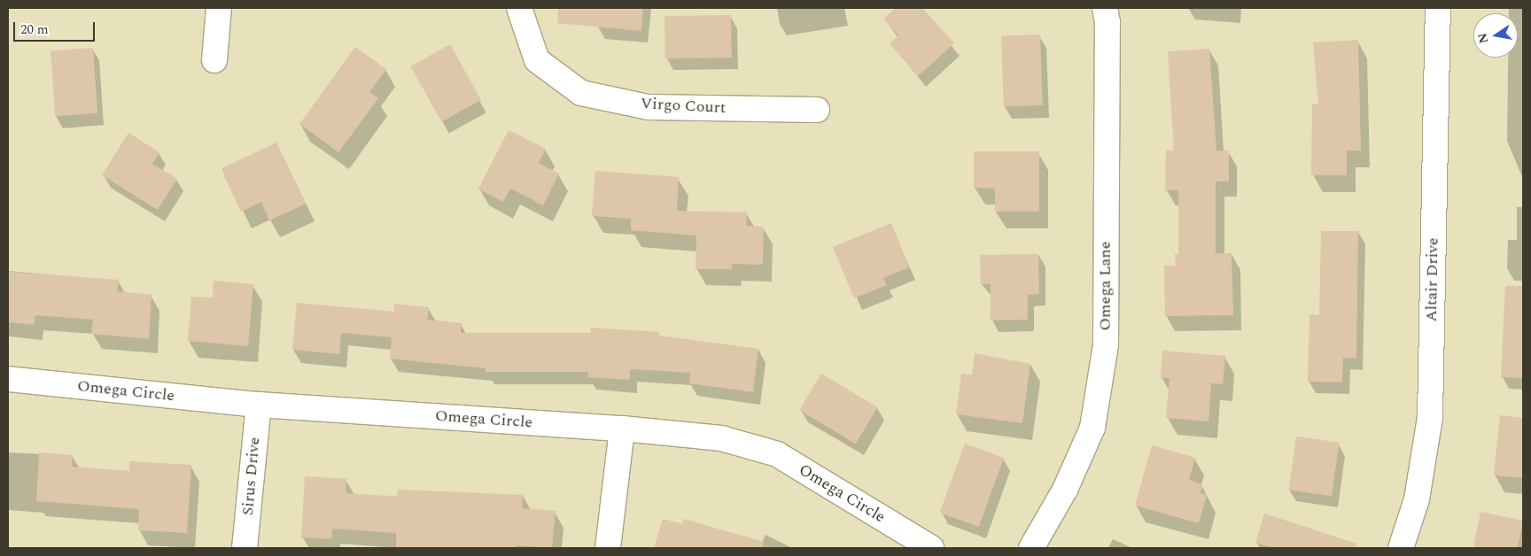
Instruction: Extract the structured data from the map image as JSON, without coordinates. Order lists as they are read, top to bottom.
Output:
{
  "streets": {
    "street": [
      "Virgo Court",
      "Altair Drive",
      "Omega Lane",
      "Omega Circle",
      "Sirus Drive"
    ]
  },
  "crossings": [
    ["Omega Circle", "Sirus Drive"]
  ],
  "scale_bar": "20 m",
  "north": "left"
}
